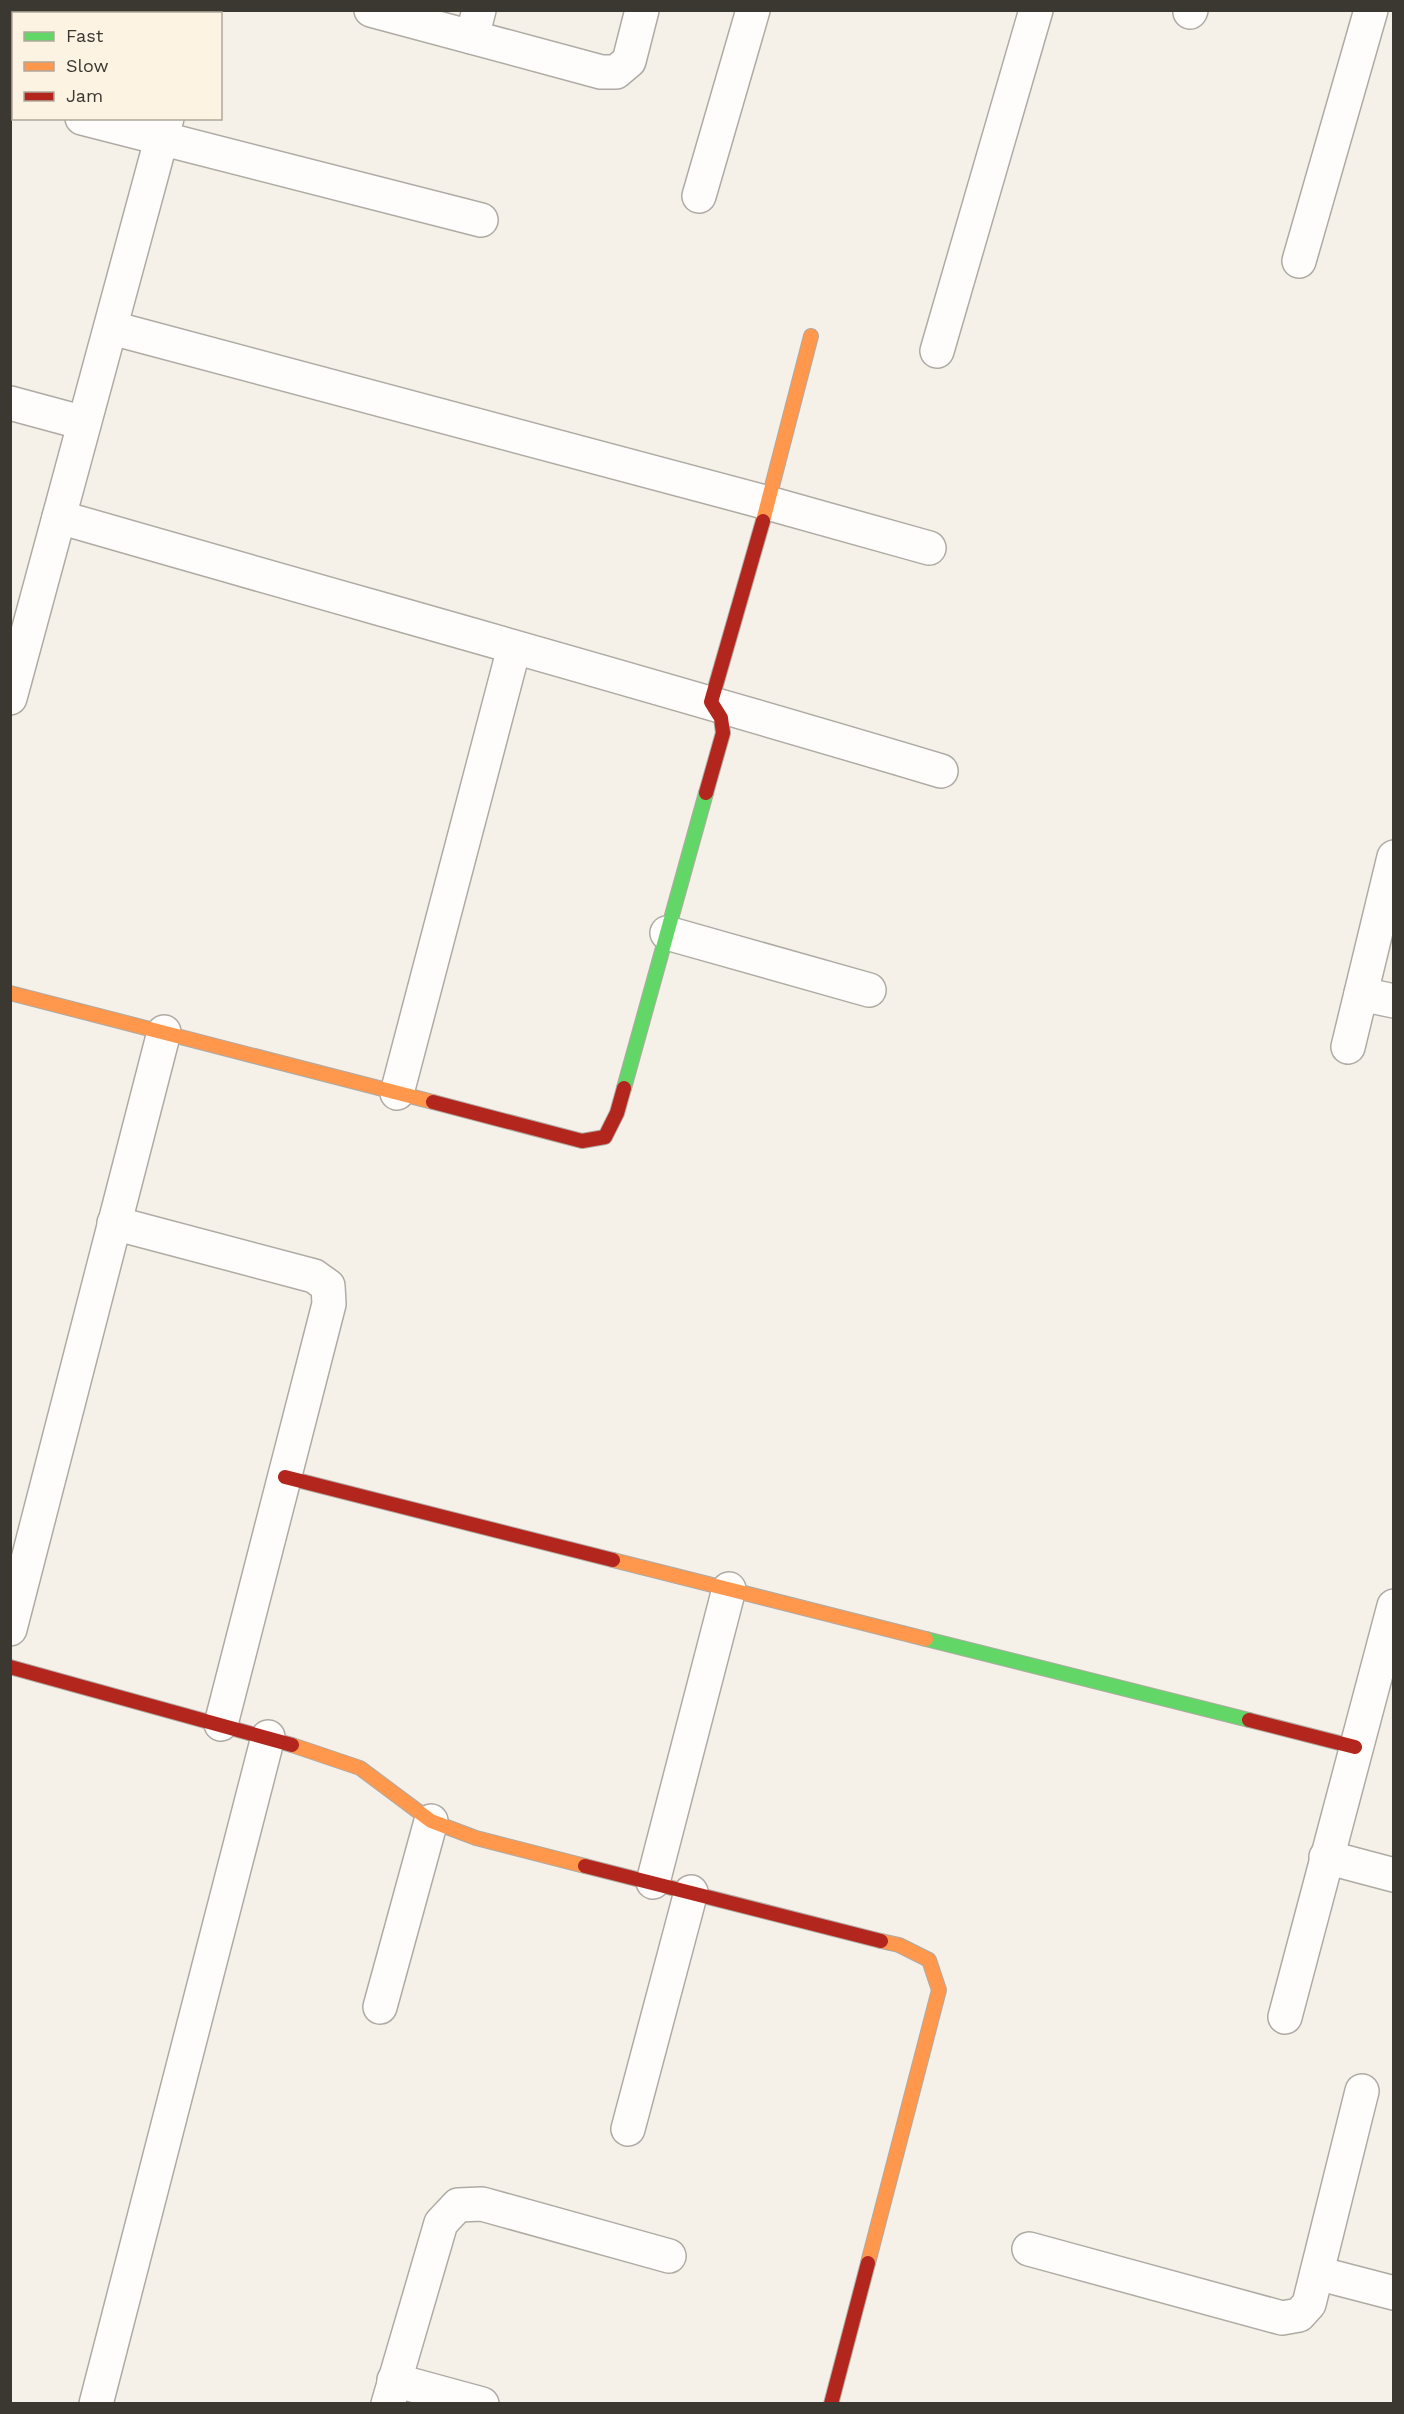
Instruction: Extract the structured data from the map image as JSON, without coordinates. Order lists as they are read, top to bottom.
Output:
{
  "legend": ["Fast", "Slow", "Jam"]
}
